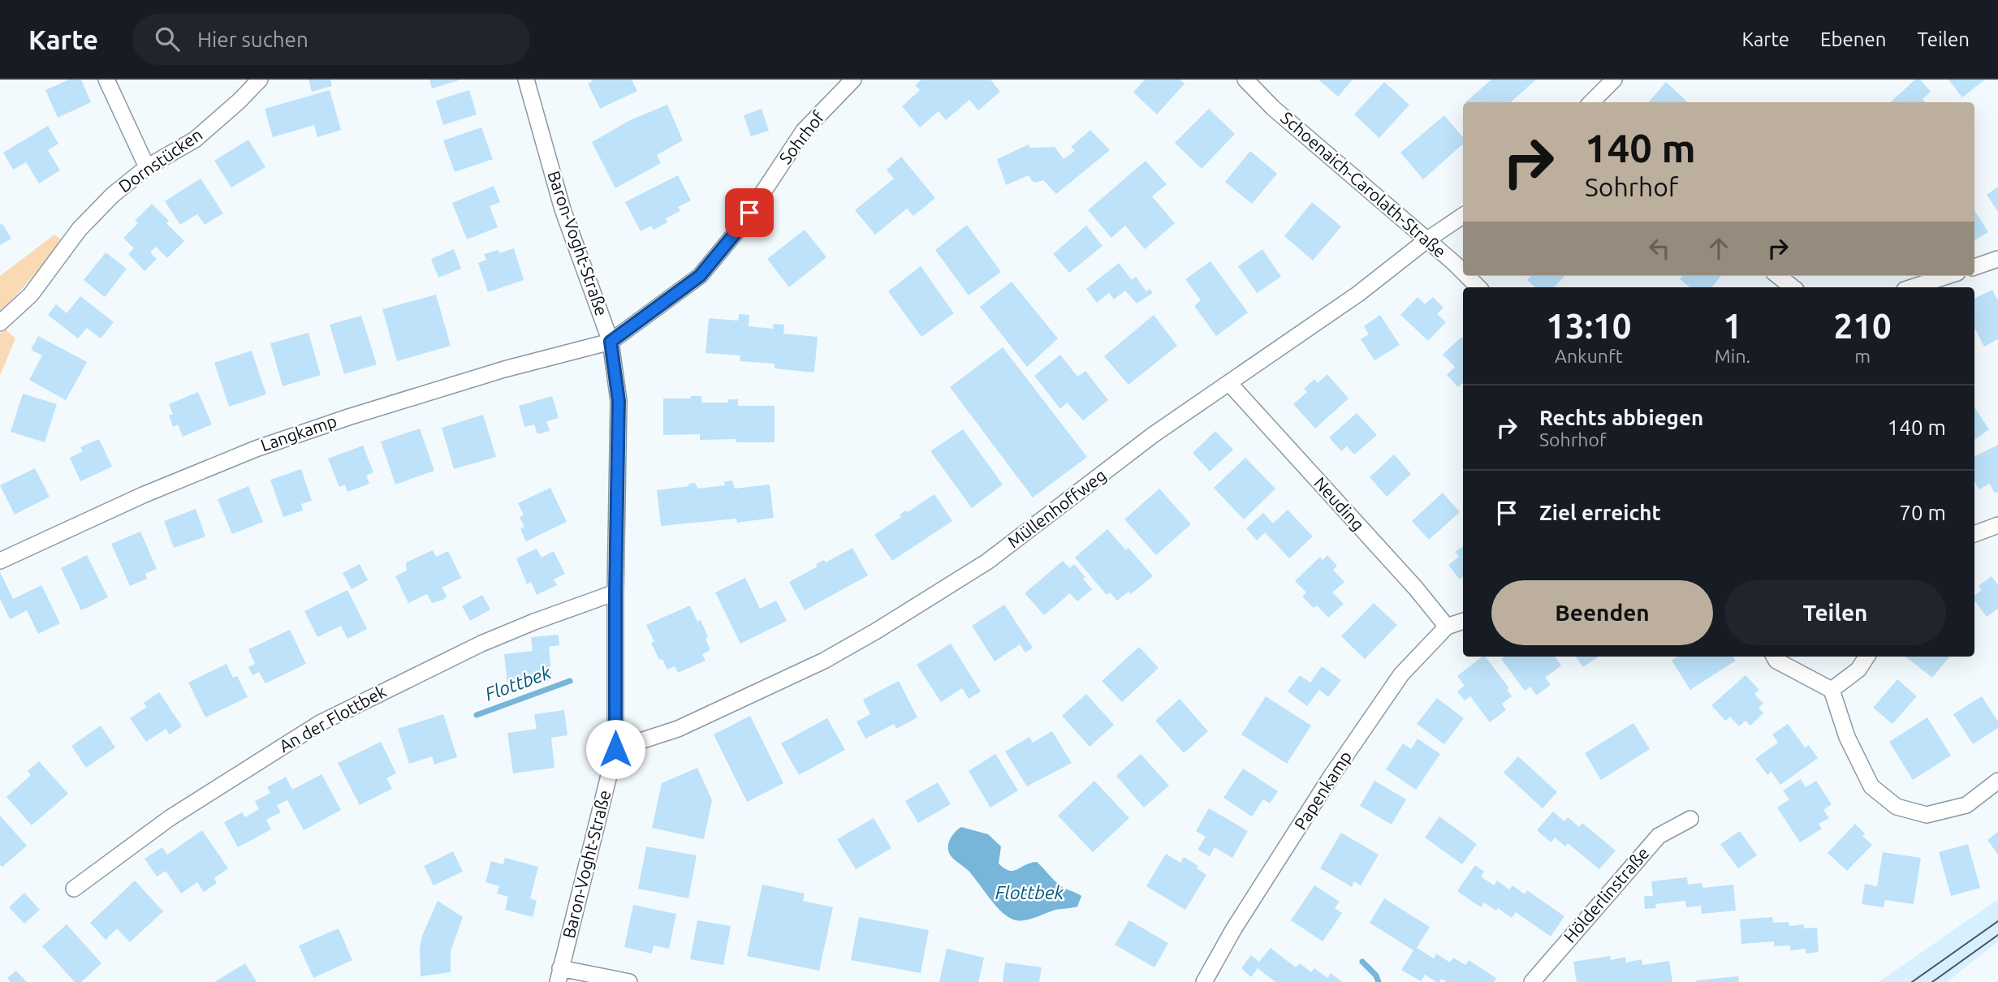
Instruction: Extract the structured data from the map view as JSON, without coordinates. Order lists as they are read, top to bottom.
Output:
{
  "streets": {
    "street": [
      "Sohrhof",
      "Dornstücken",
      "Schoenaich-Carolath-Straße",
      "Baron-Voght-Straße",
      "Langkamp",
      "Neuding",
      "Müllenhoffweg",
      "An der Flottbek",
      "Papenkamp",
      "Hölderlinstraße"
    ]
  },
  "crossings": [
    ["Sohrhof", "Baron-Voght-Straße"],
    ["Sohrhof", "Langkamp"],
    ["Schoenaich-Carolath-Straße", "Müllenhoffweg"],
    ["Baron-Voght-Straße", "Langkamp"],
    ["Baron-Voght-Straße", "Müllenhoffweg"],
    ["Baron-Voght-Straße", "An der Flottbek"],
    ["Neuding", "Müllenhoffweg"],
    ["Neuding", "Papenkamp"]
  ],
  "water": ["Flottbek"],
  "page": {
    "header": "Karte",
    "search": "Hier suchen",
    "nav": ["Karte", "Ebenen", "Teilen"],
    "turn": ["140 m", "Sohrhof"],
    "eta": [
      "13:10",
      "Ankunft",
      "1",
      "Min.",
      "210",
      "m"
    ],
    "list": [
      {
        "name": "Rechts abbiegen",
        "note": "Sohrhof",
        "value": "140 m"
      },
      {
        "name": "Ziel erreicht",
        "value": "70 m"
      }
    ],
    "buttons": ["Beenden", "Teilen"]
  }
}
